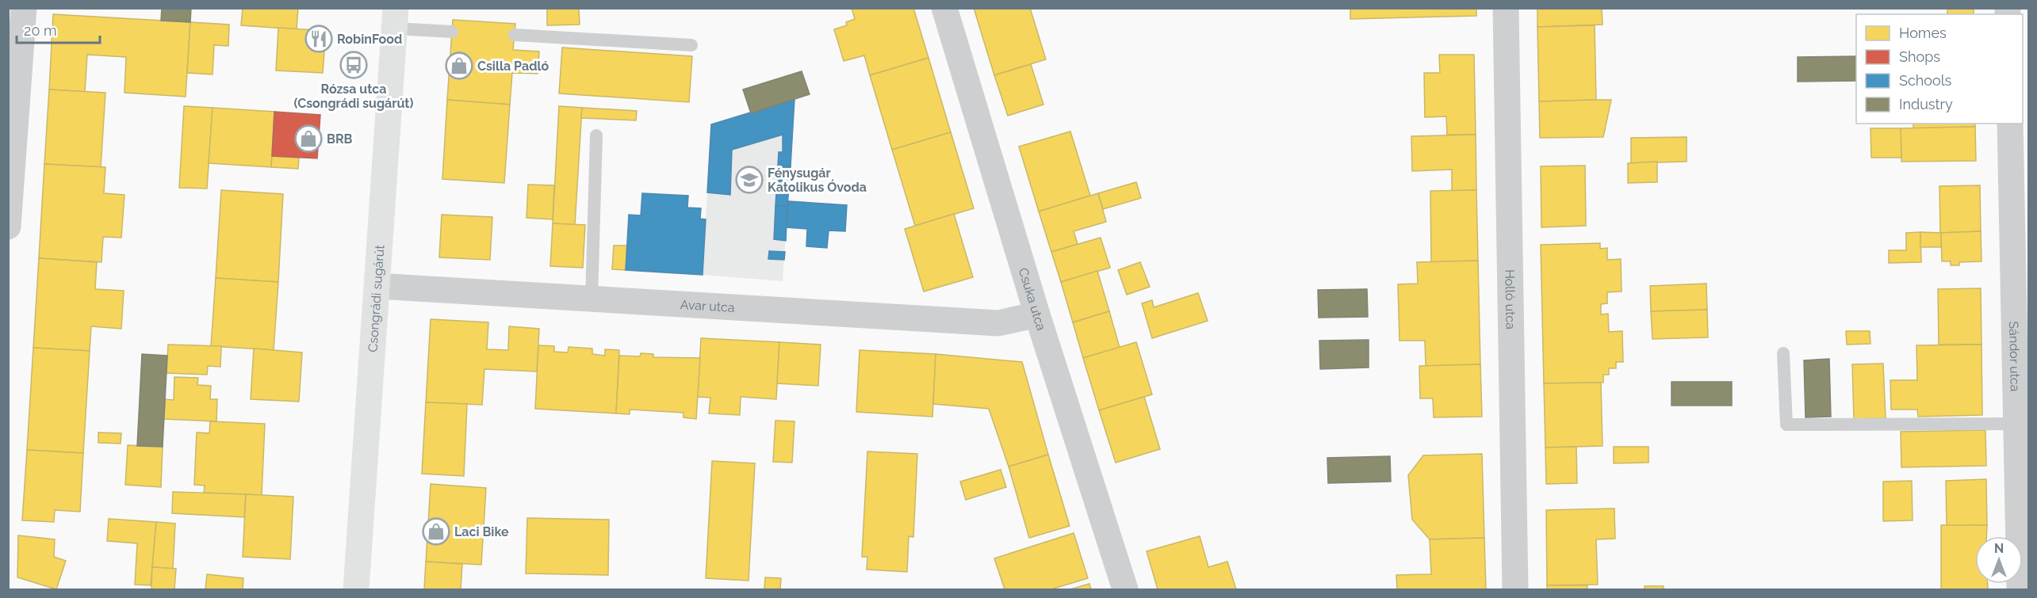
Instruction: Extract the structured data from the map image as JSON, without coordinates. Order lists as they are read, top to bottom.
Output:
{
  "streets": {
    "main road": ["Csongrádi sugárút"],
    "street": [
      "Csuka utca",
      "Holló utca",
      "Avar utca",
      "Sándor utca"
    ]
  },
  "crossings": [
    ["Csongrádi sugárút", "Avar utca"],
    ["Csuka utca", "Avar utca"]
  ],
  "places": {
    "restaurant": ["RobinFood"],
    "bus stop": ["Rózsa utca (Csongrádi sugárút)"],
    "shop": ["Csilla Padló", "BRB", "Laci Bike"],
    "school or university": ["Fénysugár Katolikus Óvoda"]
  },
  "legend": [
    "Homes",
    "Shops",
    "Schools",
    "Industry"
  ],
  "scale_bar": "20 m",
  "north": "top"
}
